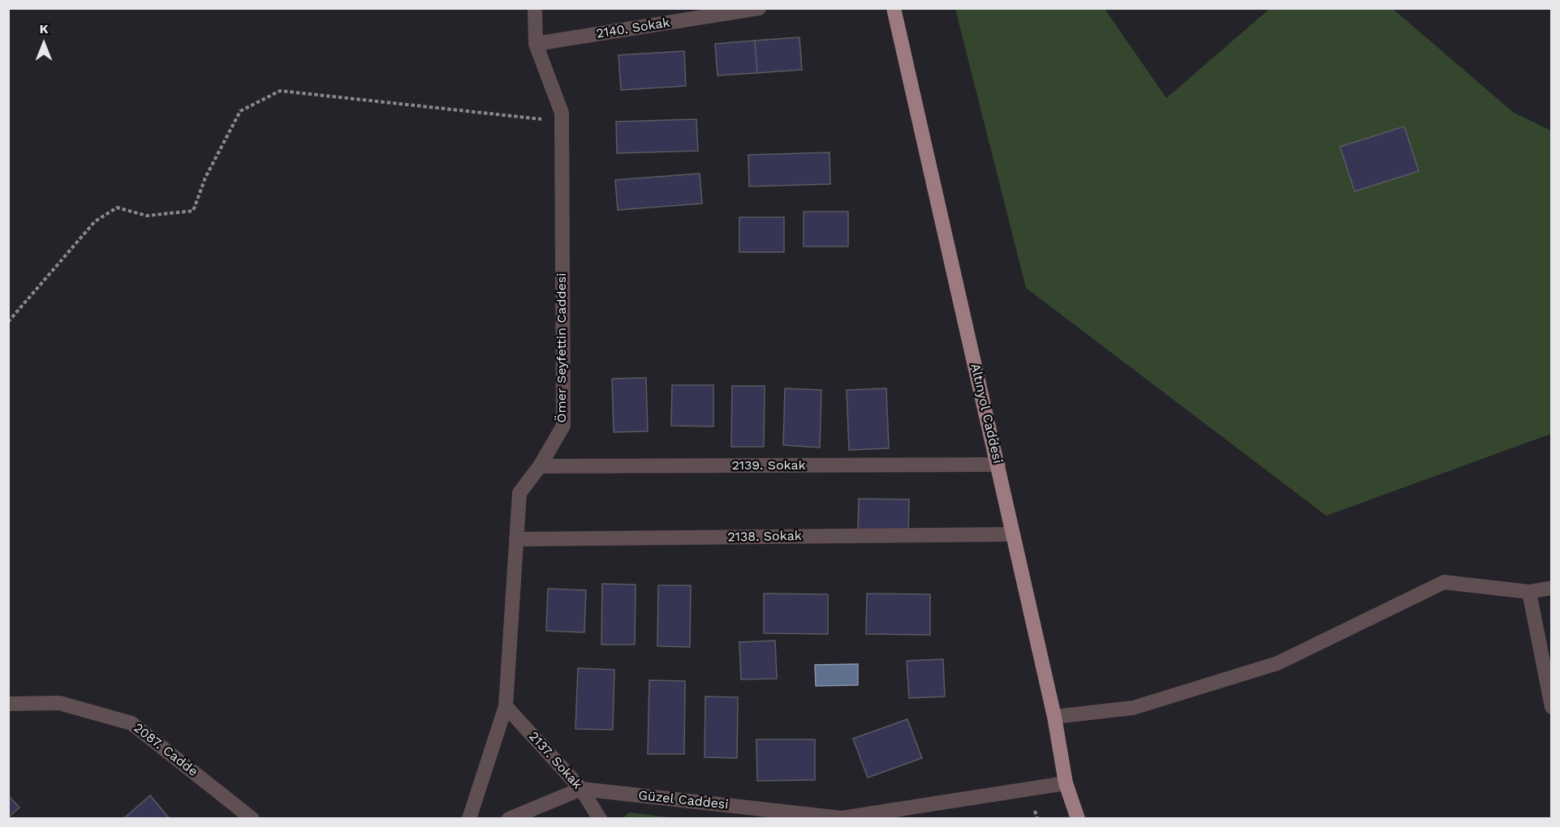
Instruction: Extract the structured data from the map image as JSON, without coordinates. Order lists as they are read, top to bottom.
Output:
{
  "streets": {
    "main road": ["Altınyol Caddesi"],
    "street": [
      "2140. Sokak",
      "Ömer Seyfettin Caddesi",
      "2139. Sokak",
      "2138. Sokak",
      "2087. Cadde",
      "2137. Sokak",
      "Güzel Caddesi"
    ]
  },
  "crossings": [
    ["2140. Sokak", "Ömer Seyfettin Caddesi"],
    ["Ömer Seyfettin Caddesi", "2139. Sokak"],
    ["Ömer Seyfettin Caddesi", "2138. Sokak"],
    ["Ömer Seyfettin Caddesi", "2137. Sokak"],
    ["Altınyol Caddesi", "2139. Sokak"],
    ["Altınyol Caddesi", "2138. Sokak"],
    ["Altınyol Caddesi", "Güzel Caddesi"],
    ["2137. Sokak", "Güzel Caddesi"]
  ],
  "north": "top"
}
